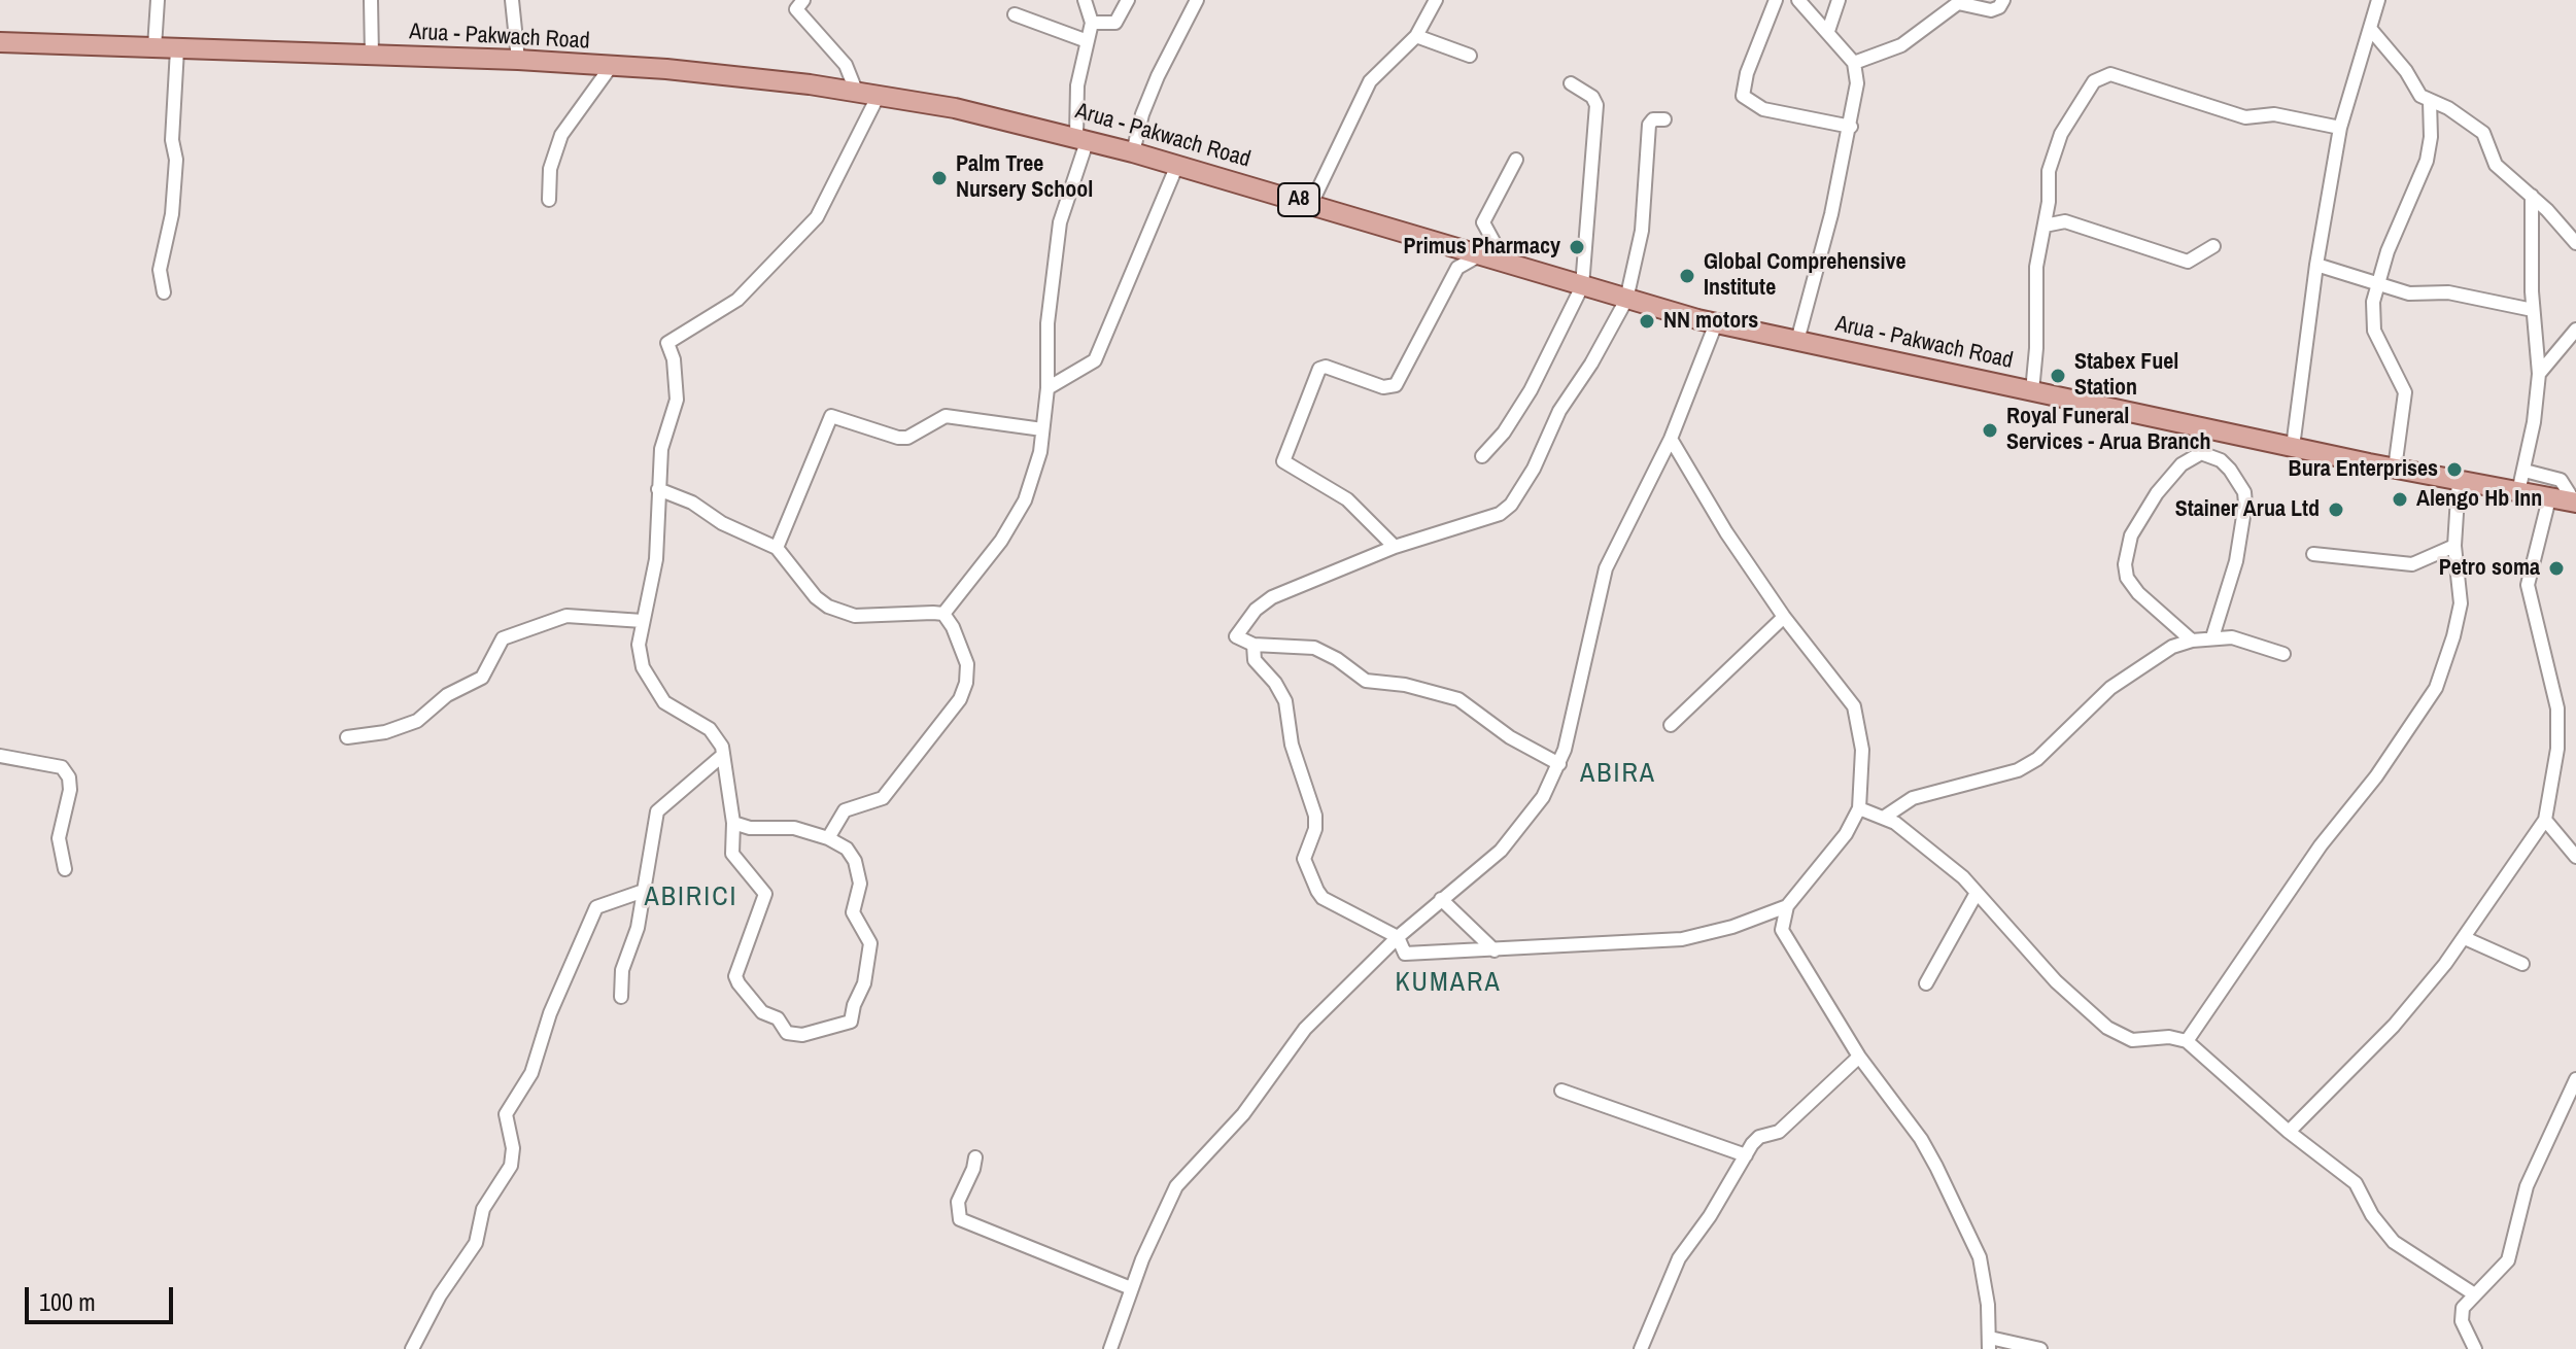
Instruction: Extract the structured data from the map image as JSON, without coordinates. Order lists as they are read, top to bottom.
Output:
{
  "streets": {
    "main road": ["Arua - Pakwach Road", "A8"]
  },
  "districts": ["ABIRA", "ABIRICI", "KUMARA"],
  "places": [
    "Palm Tree Nursery School",
    "Primus Pharmacy",
    "Global Comprehensive Institute",
    "NN motors",
    "Stabex Fuel Station",
    "Royal Funeral Services - Arua Branch",
    "Bura Enterprises",
    "Alengo Hb Inn",
    "Stainer Arua Ltd",
    "Petro soma"
  ],
  "scale_bar": "100 m"
}
